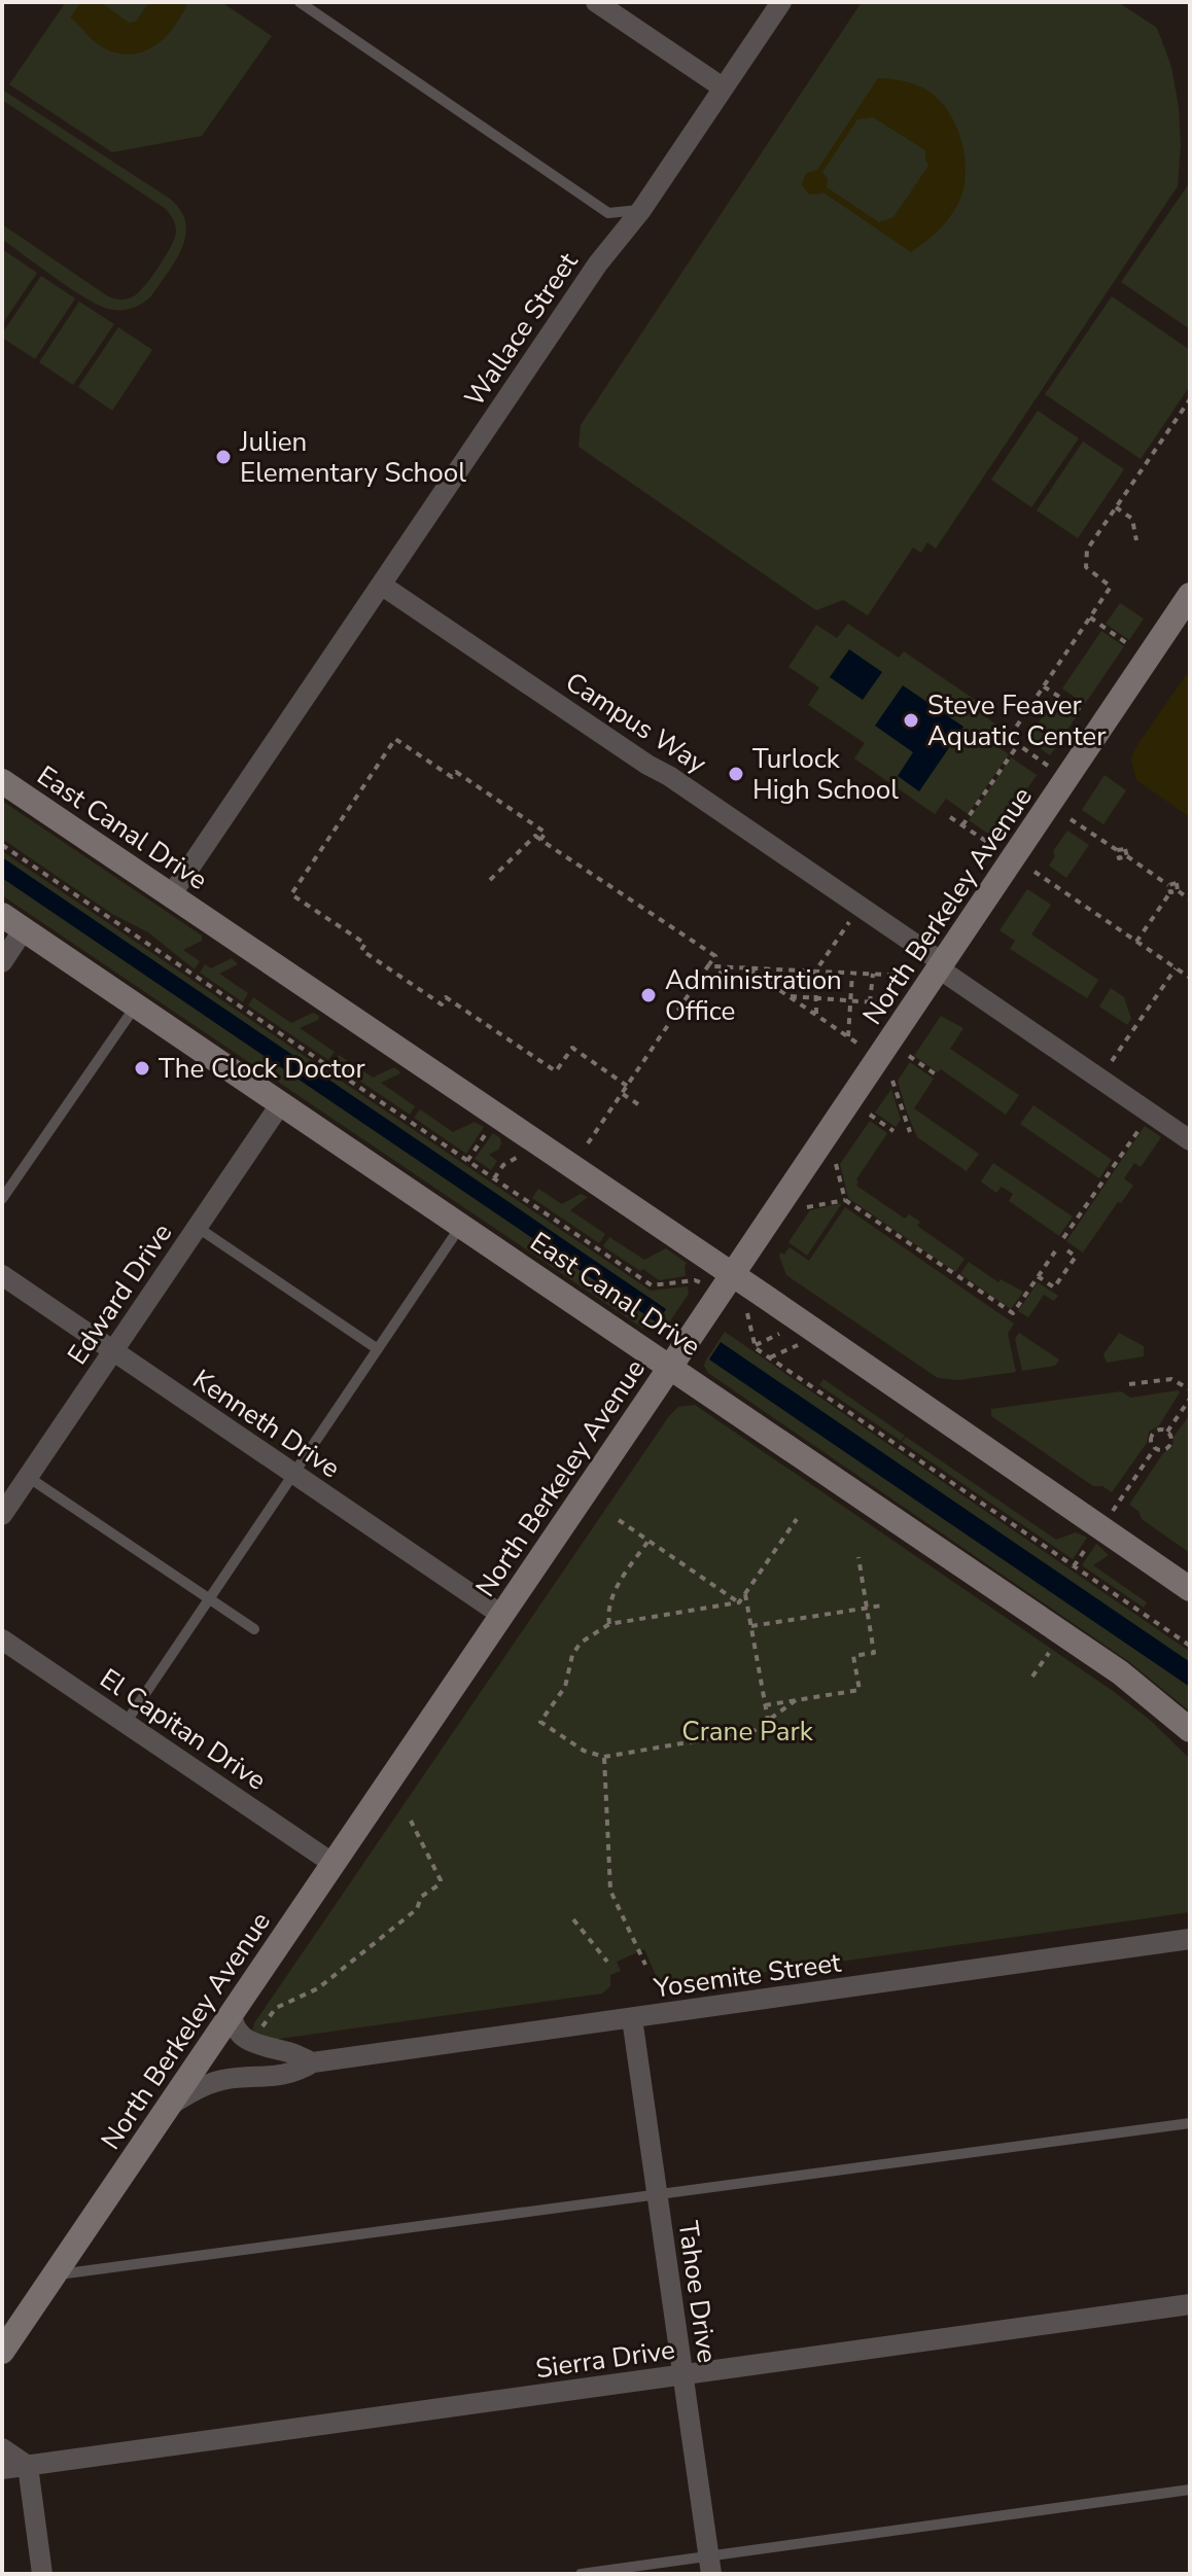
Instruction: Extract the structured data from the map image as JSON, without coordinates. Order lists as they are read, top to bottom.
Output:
{
  "streets": {
    "main road": ["East Canal Drive", "North Berkeley Avenue"],
    "street": [
      "Wallace Street",
      "Campus Way",
      "Edward Drive",
      "Kenneth Drive",
      "El Capitan Drive",
      "Yosemite Street",
      "Tahoe Drive",
      "Sierra Drive"
    ]
  },
  "crossings": [
    ["Wallace Street", "Campus Way"],
    ["Wallace Street", "East Canal Drive"],
    ["Campus Way", "North Berkeley Avenue"],
    ["East Canal Drive", "North Berkeley Avenue"],
    ["East Canal Drive", "Edward Drive"],
    ["North Berkeley Avenue", "Kenneth Drive"],
    ["North Berkeley Avenue", "El Capitan Drive"],
    ["North Berkeley Avenue", "Yosemite Street"],
    ["Edward Drive", "Kenneth Drive"],
    ["Yosemite Street", "Tahoe Drive"],
    ["Tahoe Drive", "Sierra Drive"]
  ],
  "parks": ["Crane Park"],
  "places": [
    "Julien Elementary School",
    "Steve Feaver Aquatic Center",
    "Turlock High School",
    "Administration Office",
    "The Clock Doctor"
  ]
}
